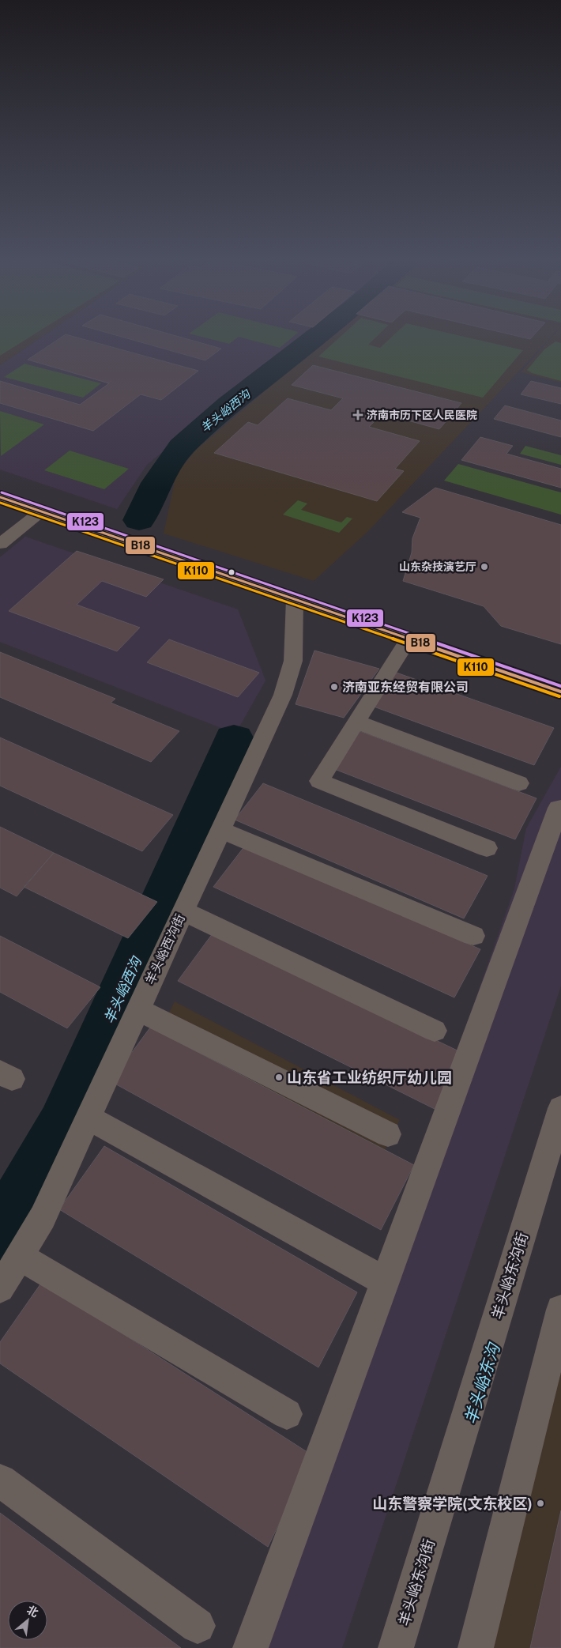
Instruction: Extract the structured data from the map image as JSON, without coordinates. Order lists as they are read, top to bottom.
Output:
{
  "streets": {
    "street": ["羊头峪西沟街", "羊头峪东沟街"]
  },
  "water": ["羊头峪西沟", "羊头峪东沟"],
  "places": {
    "health": ["济南市历下区人民医院"],
    "other": [
      "山东杂技演艺厅",
      "济南亚东经贸有限公司",
      "山东省工业纺织厅幼儿园",
      "山东警察学院(文东校区)"
    ]
  },
  "lines": ["transit line K123", "transit line B18", "transit line K110"],
  "north": "top right"
}
